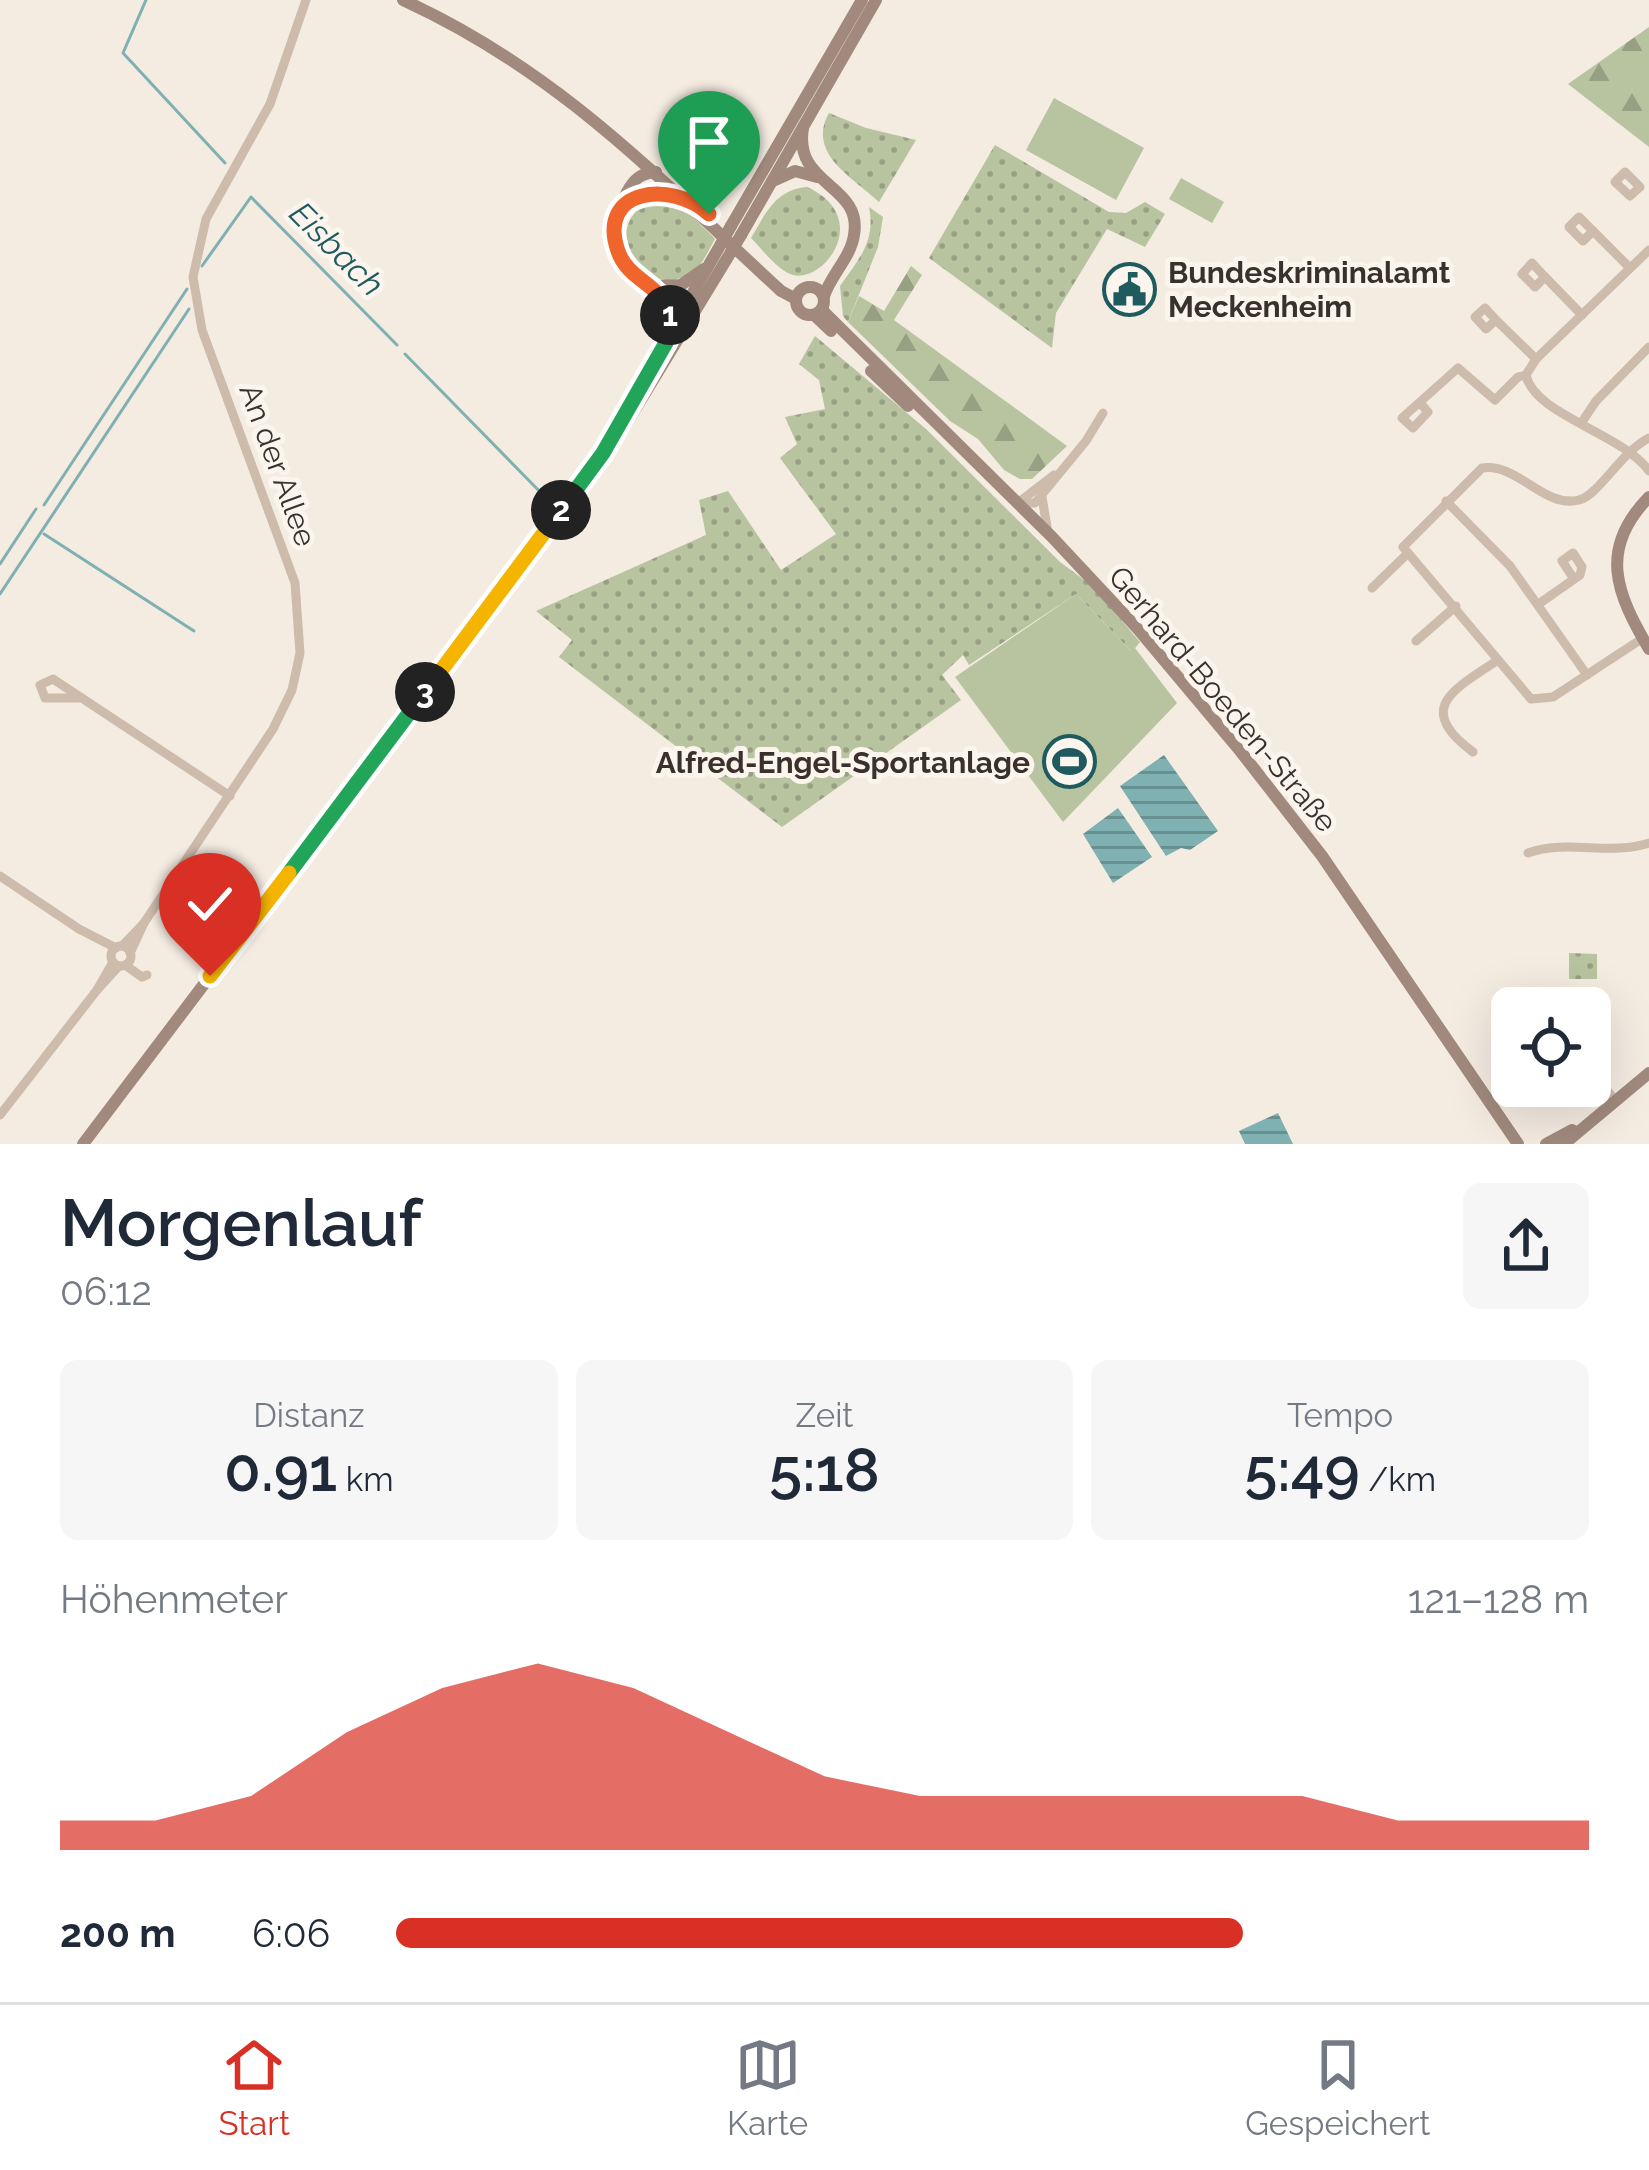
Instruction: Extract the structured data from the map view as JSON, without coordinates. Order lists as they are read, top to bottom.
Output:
{
  "streets": {
    "main road": ["Gerhard-Boeden-Straße"],
    "street": ["An der Allee"]
  },
  "water": ["Eisbach"],
  "places": {
    "public building": ["Bundeskriminalamt Meckenheim"],
    "sports": ["Alfred-Engel-Sportanlage"]
  },
  "page": {
    "pins": ["1", "2", "3"],
    "heading": ["Morgenlauf", "06:12"],
    "stats": [
      ["Distanz", "0.91 km"],
      ["Zeit", "5:18"],
      ["Tempo", "5:49 /km"]
    ],
    "chart": ["Höhenmeter", "121–128 m"],
    "list": [
      {
        "name": "200 m",
        "note": "6:06"
      }
    ],
    "tabs": ["Start", "Karte", "Gespeichert"]
  }
}
